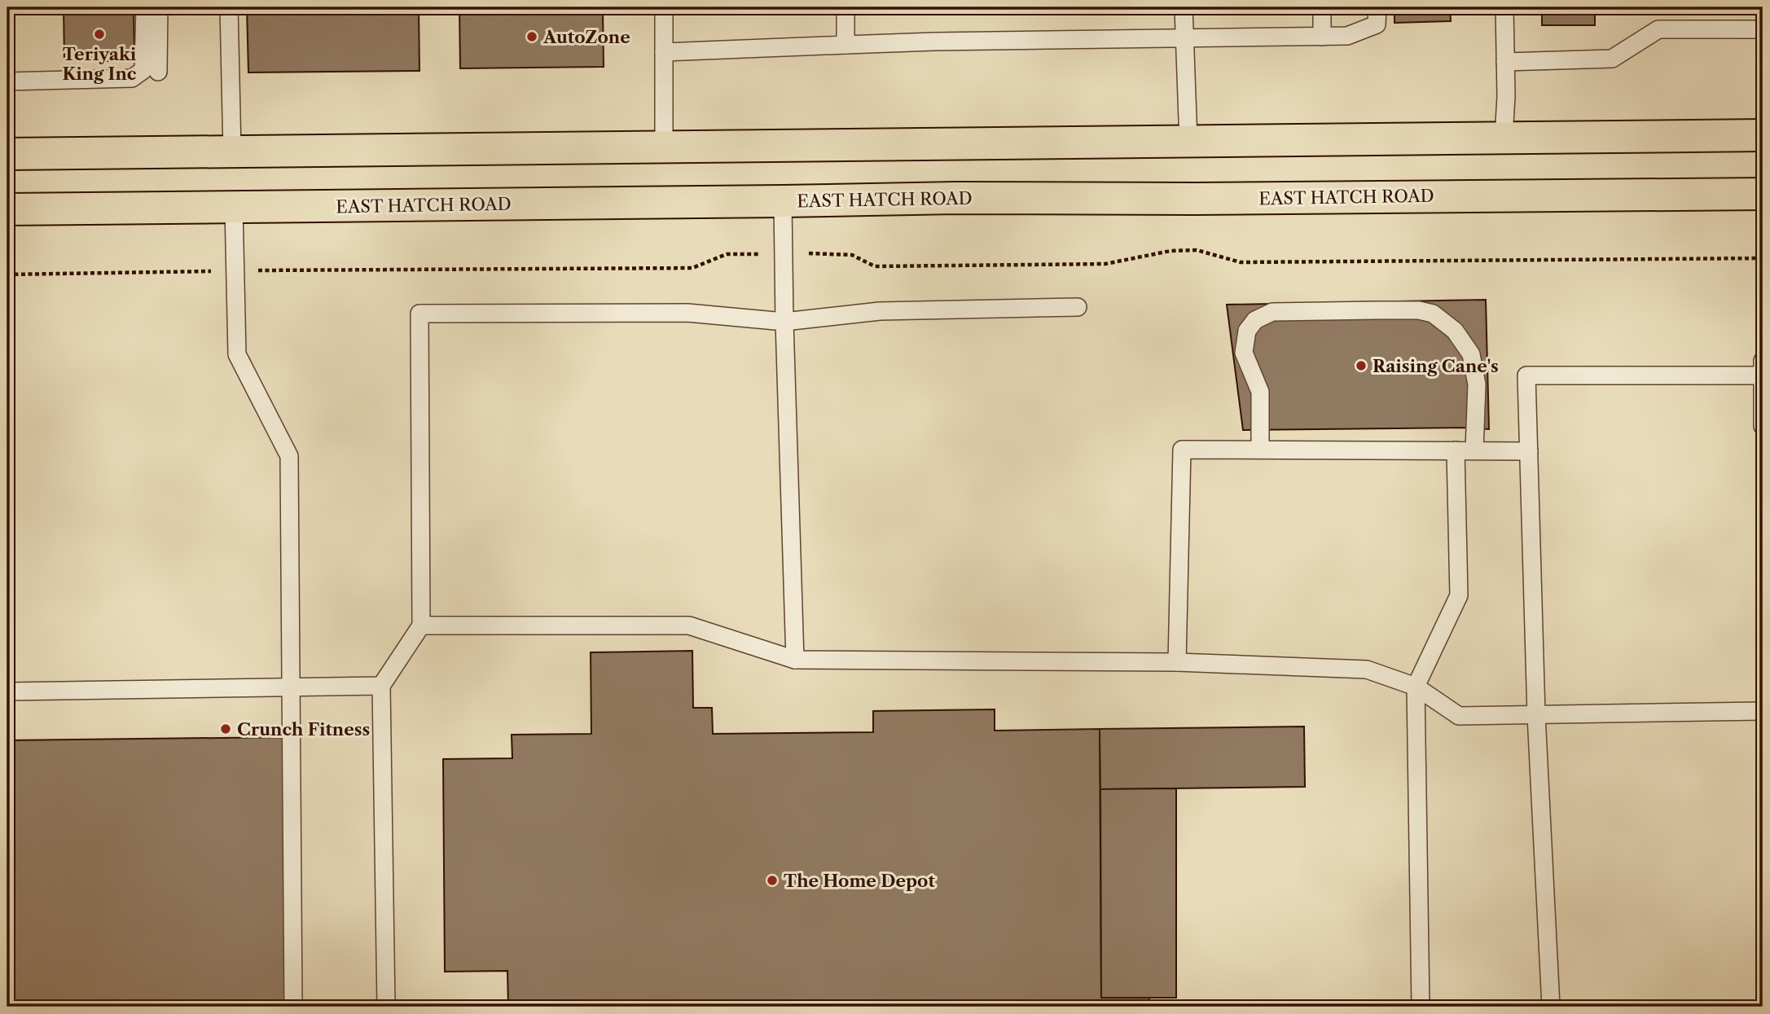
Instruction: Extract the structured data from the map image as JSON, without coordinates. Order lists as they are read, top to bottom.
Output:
{
  "streets": {
    "main road": ["EAST HATCH ROAD"]
  },
  "places": [
    "Teriyaki King Inc",
    "AutoZone",
    "Raising Cane's",
    "Crunch Fitness",
    "The Home Depot"
  ]
}
